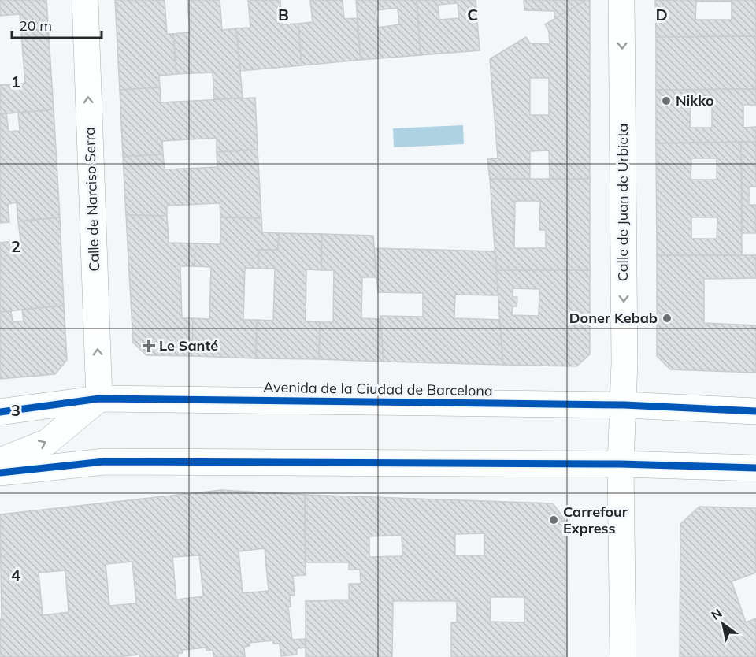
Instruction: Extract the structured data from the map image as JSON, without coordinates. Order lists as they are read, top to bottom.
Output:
{
  "streets": {
    "main road": ["Calle de Narciso Serra", "Calle de Juan de Urbieta", "Avenida de la Ciudad de Barcelona"]
  },
  "crossings": [
    ["Calle de Narciso Serra", "Avenida de la Ciudad de Barcelona"],
    ["Calle de Juan de Urbieta", "Avenida de la Ciudad de Barcelona"]
  ],
  "one_way": ["Calle de Narciso Serra", "Calle de Juan de Urbieta"],
  "places": {
    "other": ["Nikko", "Doner Kebab", "Carrefour Express"],
    "health": ["Le Santé"]
  },
  "scale_bar": "20 m",
  "north": "top left",
  "grid": {
    "columns": ["B", "C", "D"],
    "rows": [
      "1",
      "2",
      "3",
      "4"
    ]
  }
}
